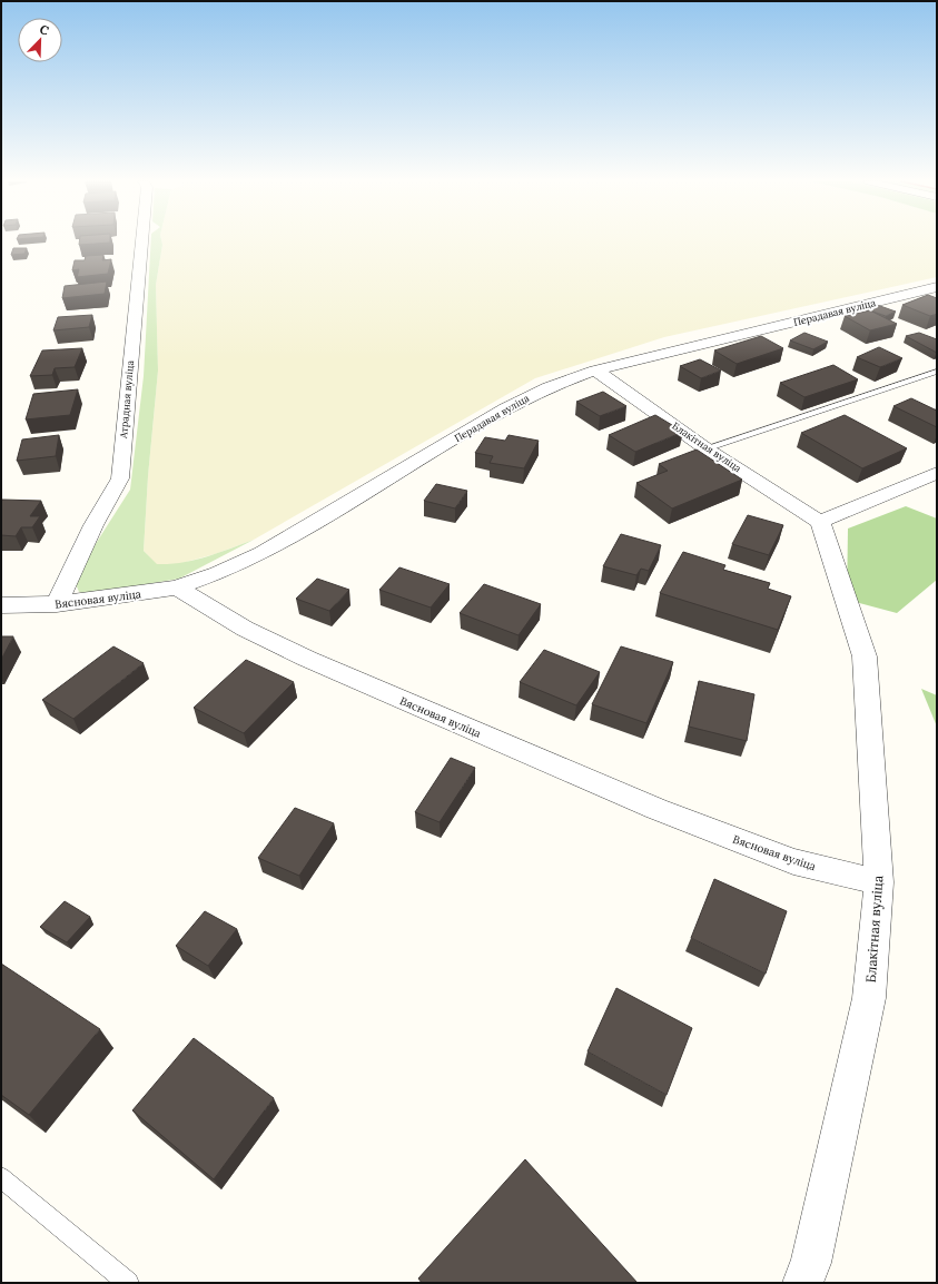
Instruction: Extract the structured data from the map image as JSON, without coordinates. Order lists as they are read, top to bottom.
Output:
{
  "streets": {
    "street": [
      "Перадавая вуліца",
      "Атрадная вуліца",
      "Блакітная вуліца",
      "Вясновая вуліца"
    ]
  },
  "crossings": [
    ["Перадавая вуліца", "Блакітная вуліца"],
    ["Перадавая вуліца", "Вясновая вуліца"],
    ["Атрадная вуліца", "Вясновая вуліца"],
    ["Блакітная вуліца", "Вясновая вуліца"]
  ],
  "north": "top right"
}
